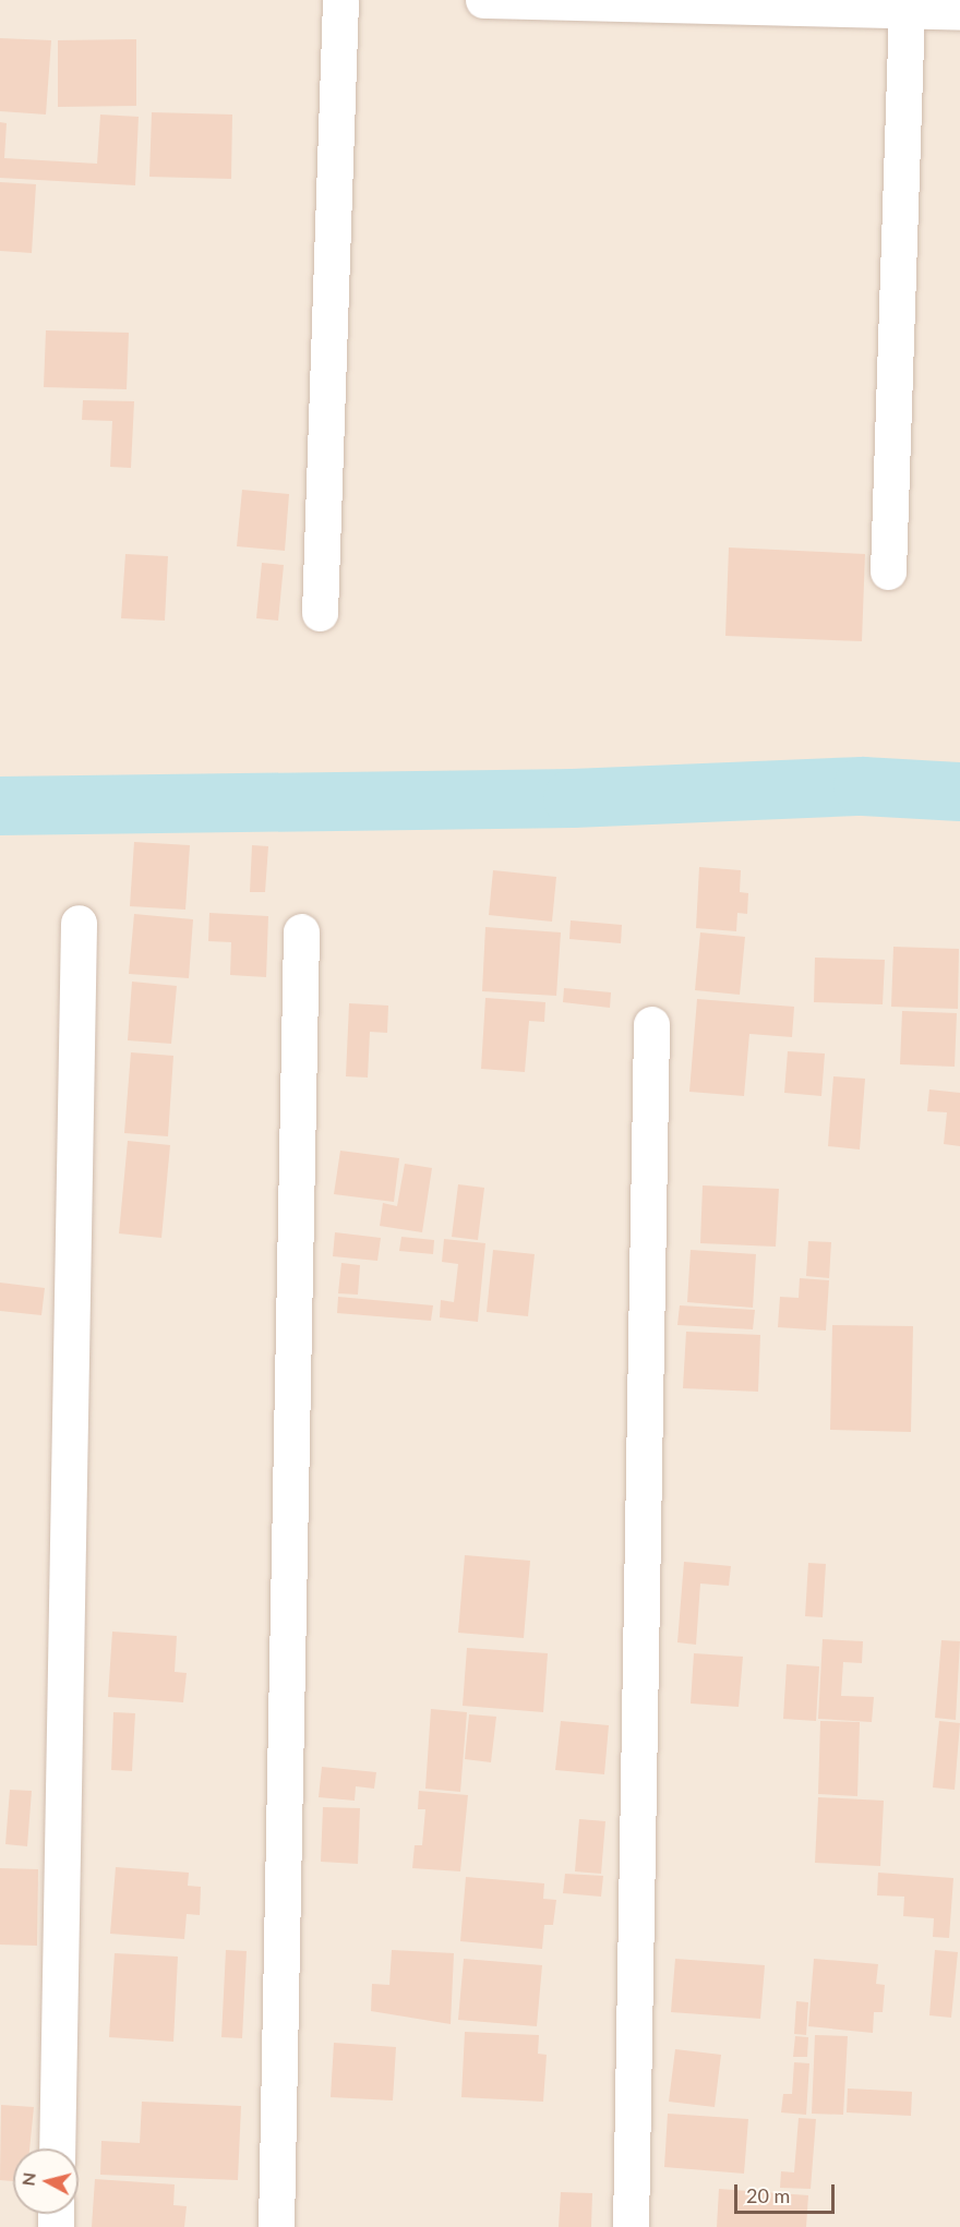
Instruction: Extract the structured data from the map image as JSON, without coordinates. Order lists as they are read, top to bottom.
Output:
{
  "scale_bar": "20 m",
  "north": "left"
}
